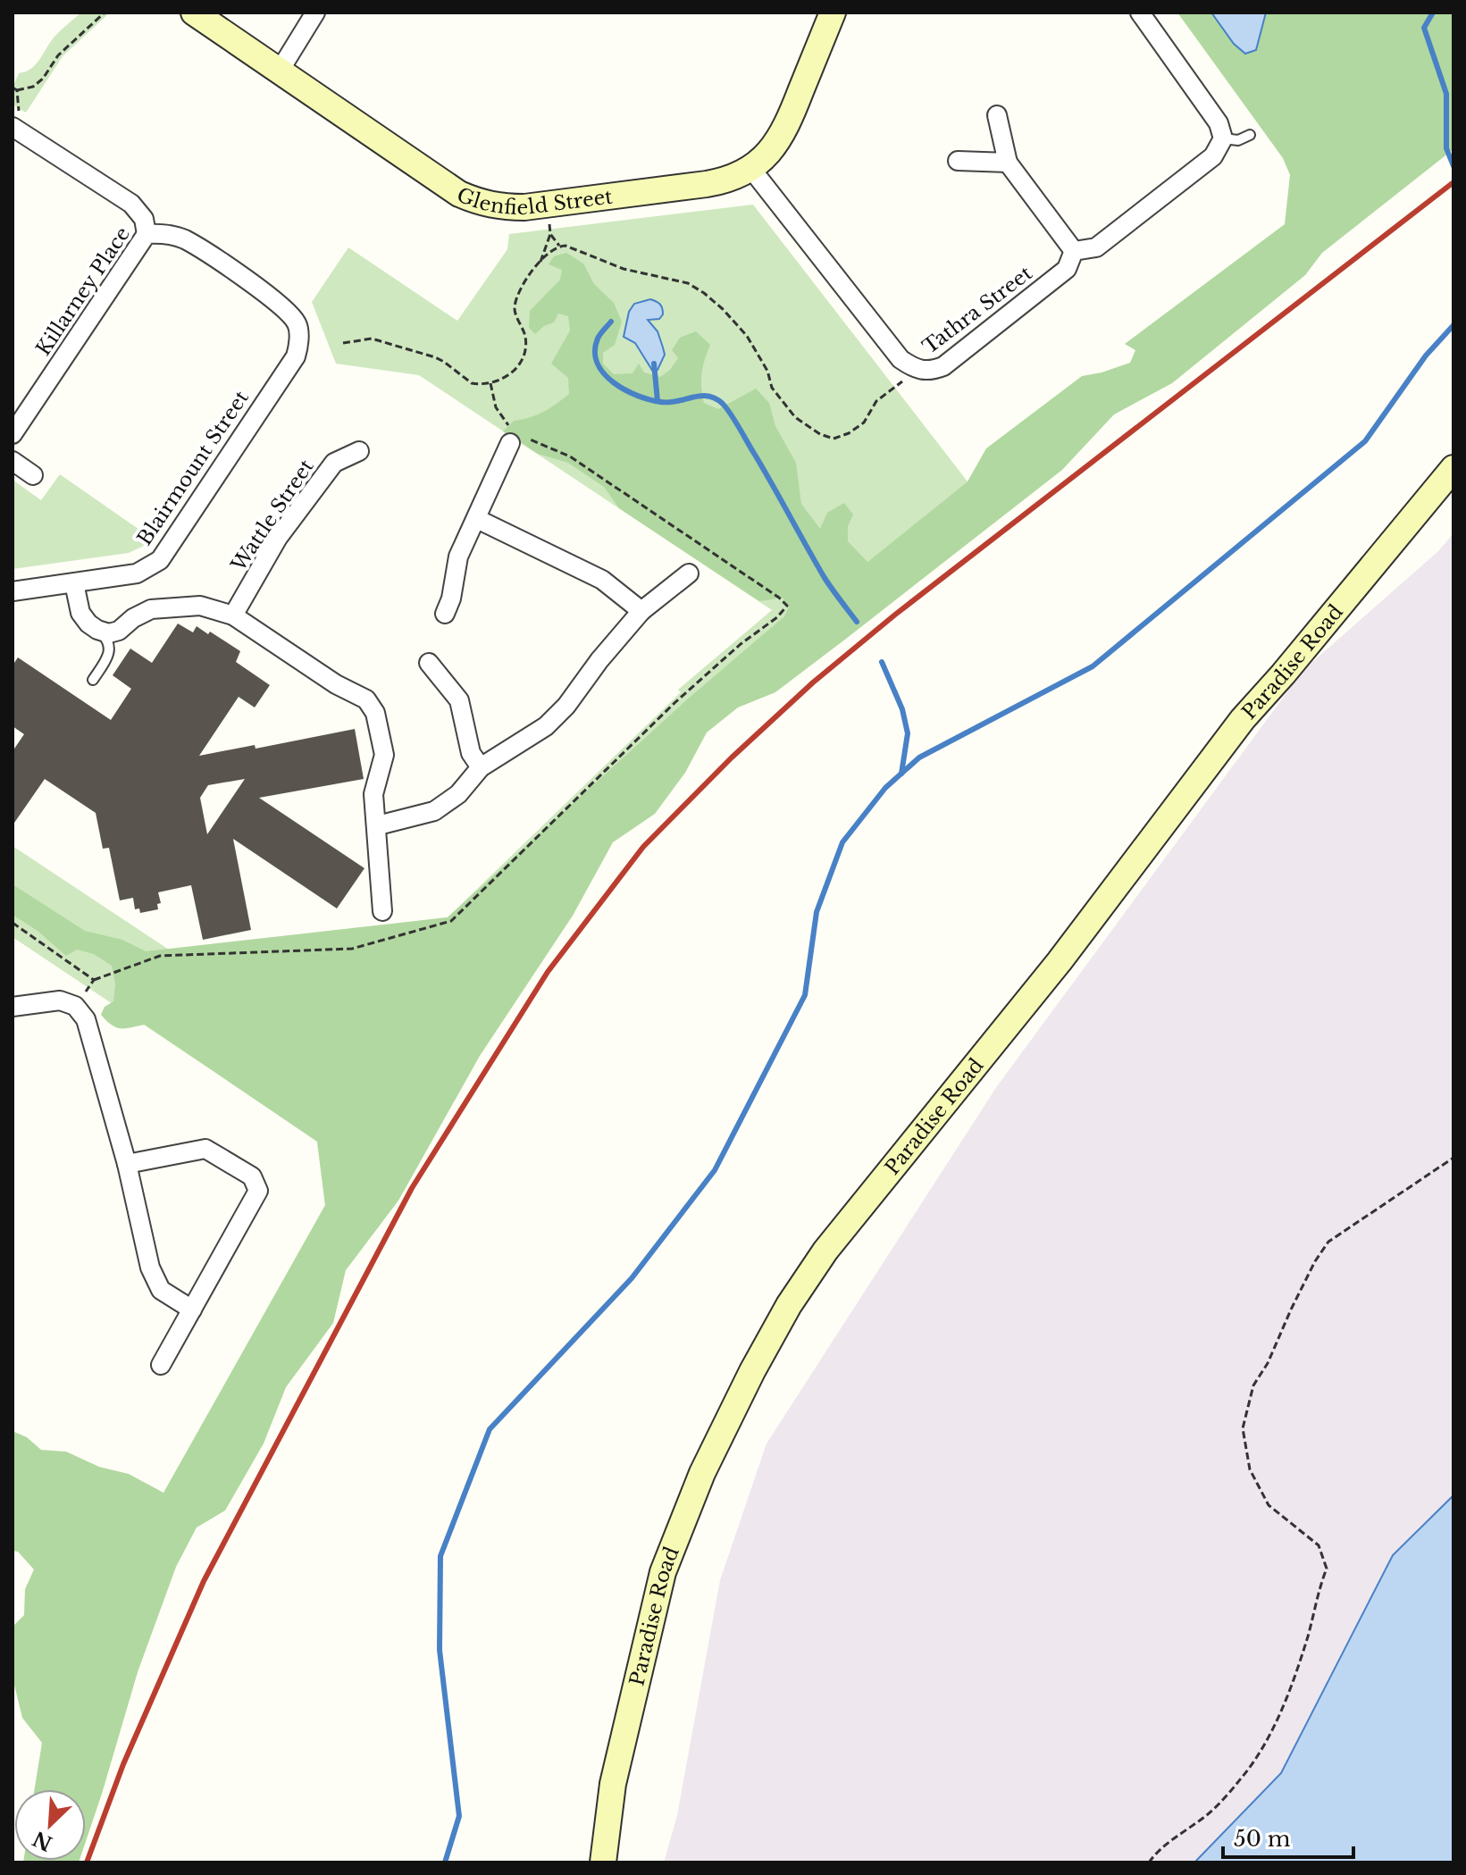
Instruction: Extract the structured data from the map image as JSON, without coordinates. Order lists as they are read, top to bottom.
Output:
{
  "streets": {
    "street": [
      "Glenfield Street",
      "Killarney Place",
      "Tathra Street",
      "Blairmount Street",
      "Wattle Street",
      "Paradise Road"
    ]
  },
  "crossings": [
    ["Glenfield Street", "Tathra Street"],
    ["Killarney Place", "Blairmount Street"]
  ],
  "scale_bar": "50 m",
  "north": "bottom left"
}
